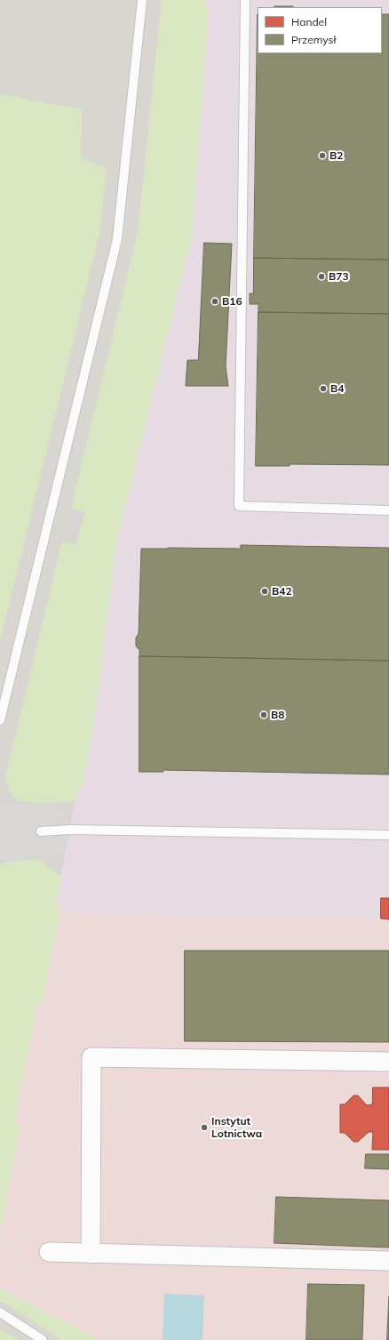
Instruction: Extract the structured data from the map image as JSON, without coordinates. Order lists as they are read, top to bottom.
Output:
{
  "places": [
    "B2",
    "B73",
    "B16",
    "B4",
    "B42",
    "B8",
    "Instytut Lotnictwa"
  ],
  "legend": ["Handel", "Przemysł"]
}
